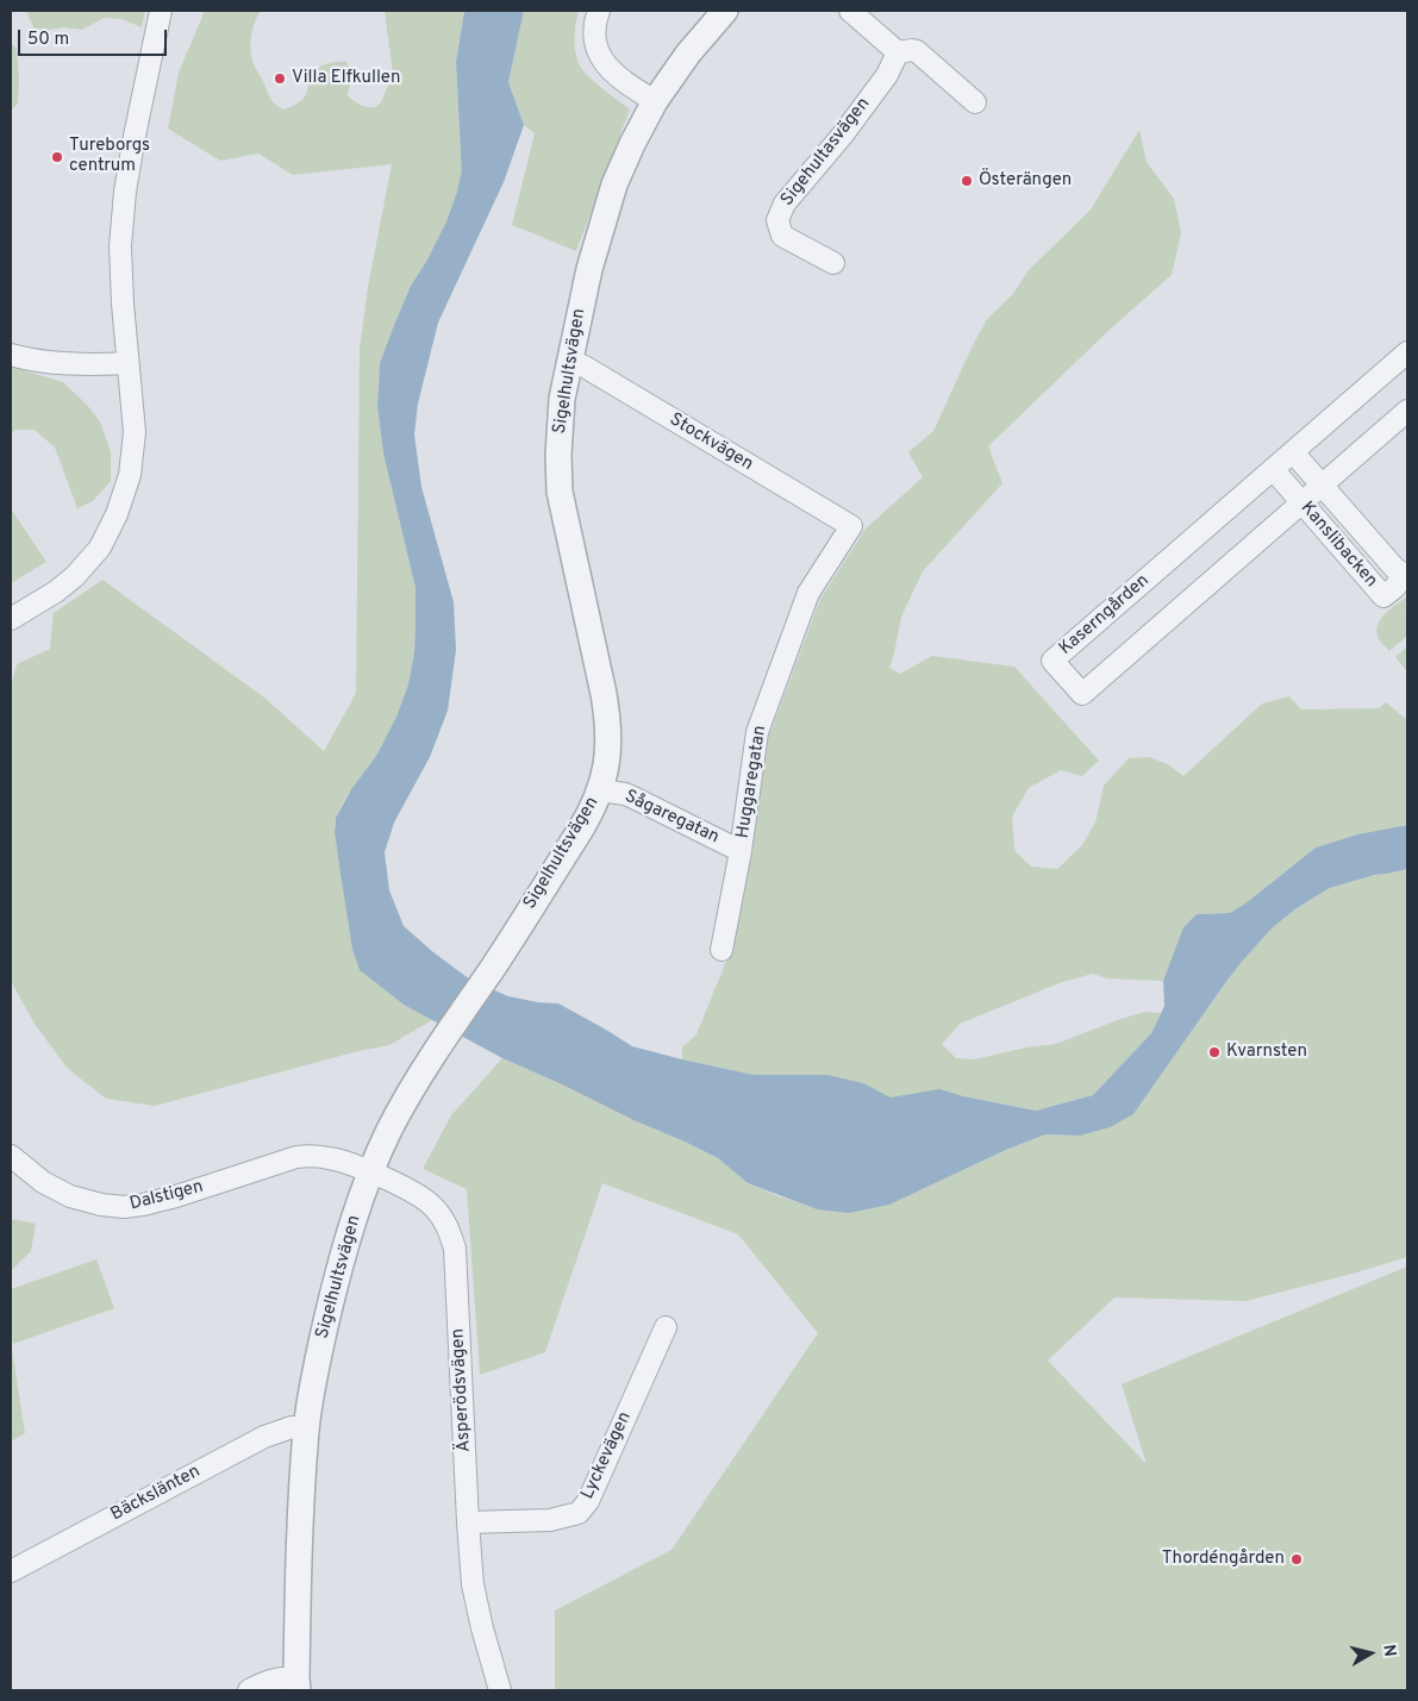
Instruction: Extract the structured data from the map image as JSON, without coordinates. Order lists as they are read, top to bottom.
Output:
{
  "streets": {
    "street": [
      "Sigehultasvägen",
      "Sigelhultsvägen",
      "Stockvägen",
      "Kanslibacken",
      "Kaserngården",
      "Huggaregatan",
      "Sågaregatan",
      "Dalstigen",
      "Äsperödsvägen",
      "Lyckevägen",
      "Bäckslänten"
    ]
  },
  "crossings": [
    ["Sigelhultsvägen", "Stockvägen"],
    ["Sigelhultsvägen", "Sågaregatan"],
    ["Sigelhultsvägen", "Äsperödsvägen"],
    ["Sigelhultsvägen", "Bäckslänten"],
    ["Stockvägen", "Huggaregatan"],
    ["Kanslibacken", "Kaserngården"],
    ["Huggaregatan", "Sågaregatan"],
    ["Dalstigen", "Äsperödsvägen"],
    ["Äsperödsvägen", "Lyckevägen"]
  ],
  "places": [
    "Villa Elfkullen",
    "Tureborgs centrum",
    "Österängen",
    "Kvarnsten",
    "Thordéngården"
  ],
  "scale_bar": "50 m",
  "north": "right"
}
